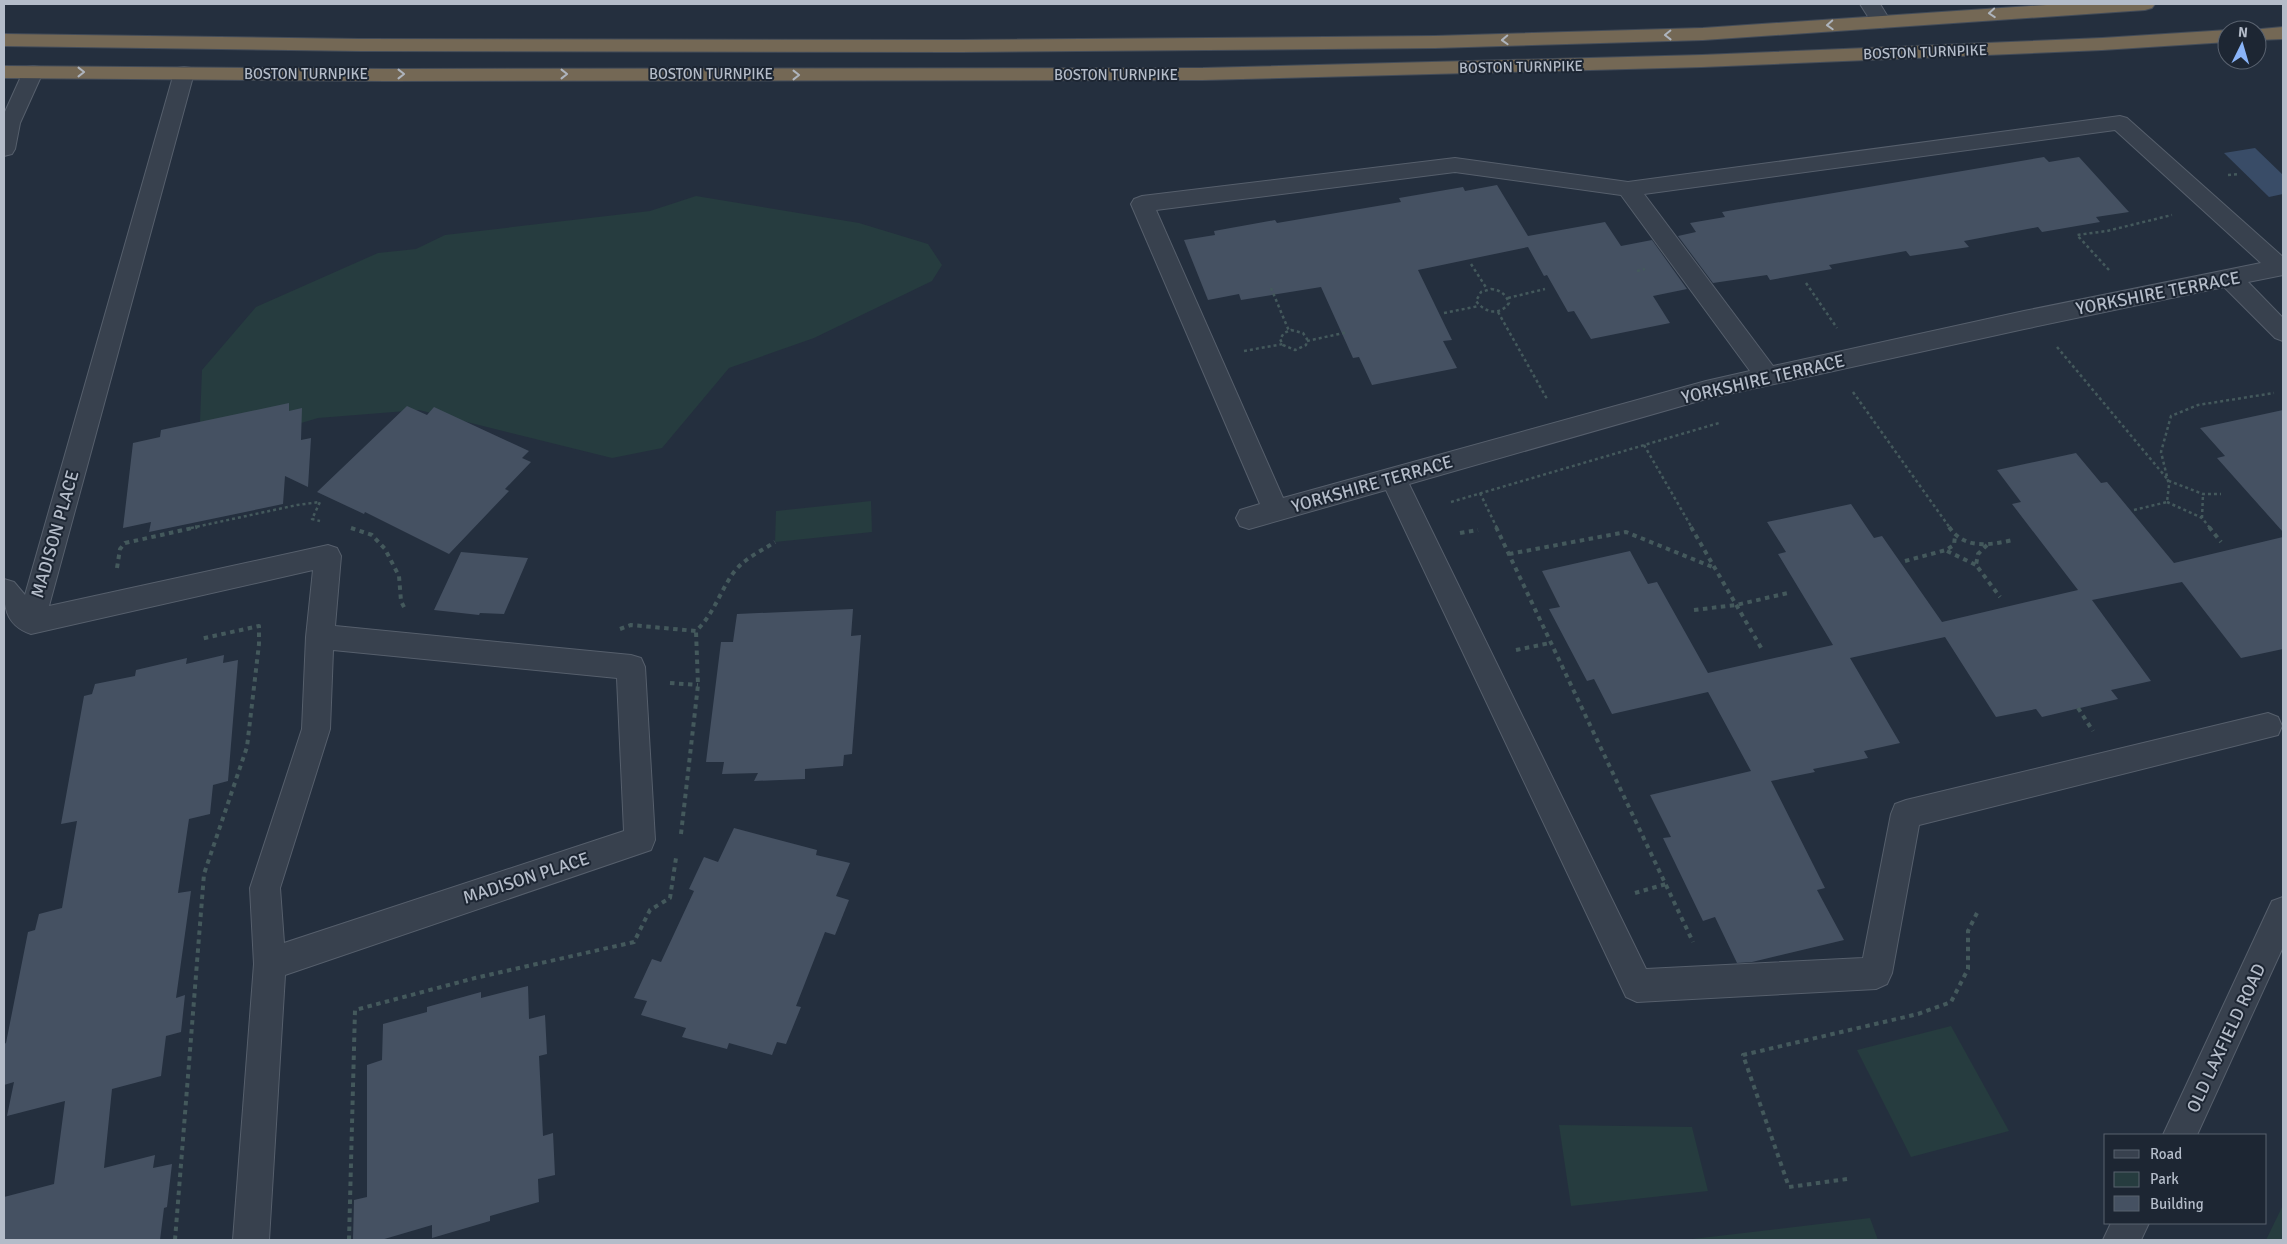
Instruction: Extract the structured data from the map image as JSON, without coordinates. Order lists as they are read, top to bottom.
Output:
{
  "streets": {
    "highway": ["BOSTON TURNPIKE"],
    "street": ["YORKSHIRE TERRACE", "MADISON PLACE", "OLD LAXFIELD ROAD"]
  },
  "crossings": [
    ["BOSTON TURNPIKE", "MADISON PLACE"]
  ],
  "legend": ["Road", "Park", "Building"],
  "north": "top"
}
